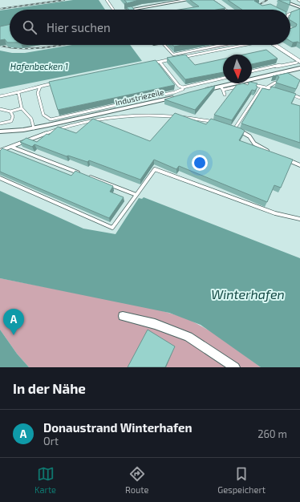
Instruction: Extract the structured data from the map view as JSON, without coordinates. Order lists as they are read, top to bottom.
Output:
{
  "streets": {
    "street": ["Industriezeile"]
  },
  "water": ["Hafenbecken 1", "Winterhafen"],
  "north": "bottom",
  "page": {
    "search": "Hier suchen",
    "pins": "A",
    "heading": "In der Nähe",
    "list": [
      {
        "mark": "A",
        "name": "Donaustrand Winterhafen",
        "note": "Ort",
        "value": "260 m"
      }
    ],
    "nav": ["Karte", "Route", "Gespeichert"]
  }
}
